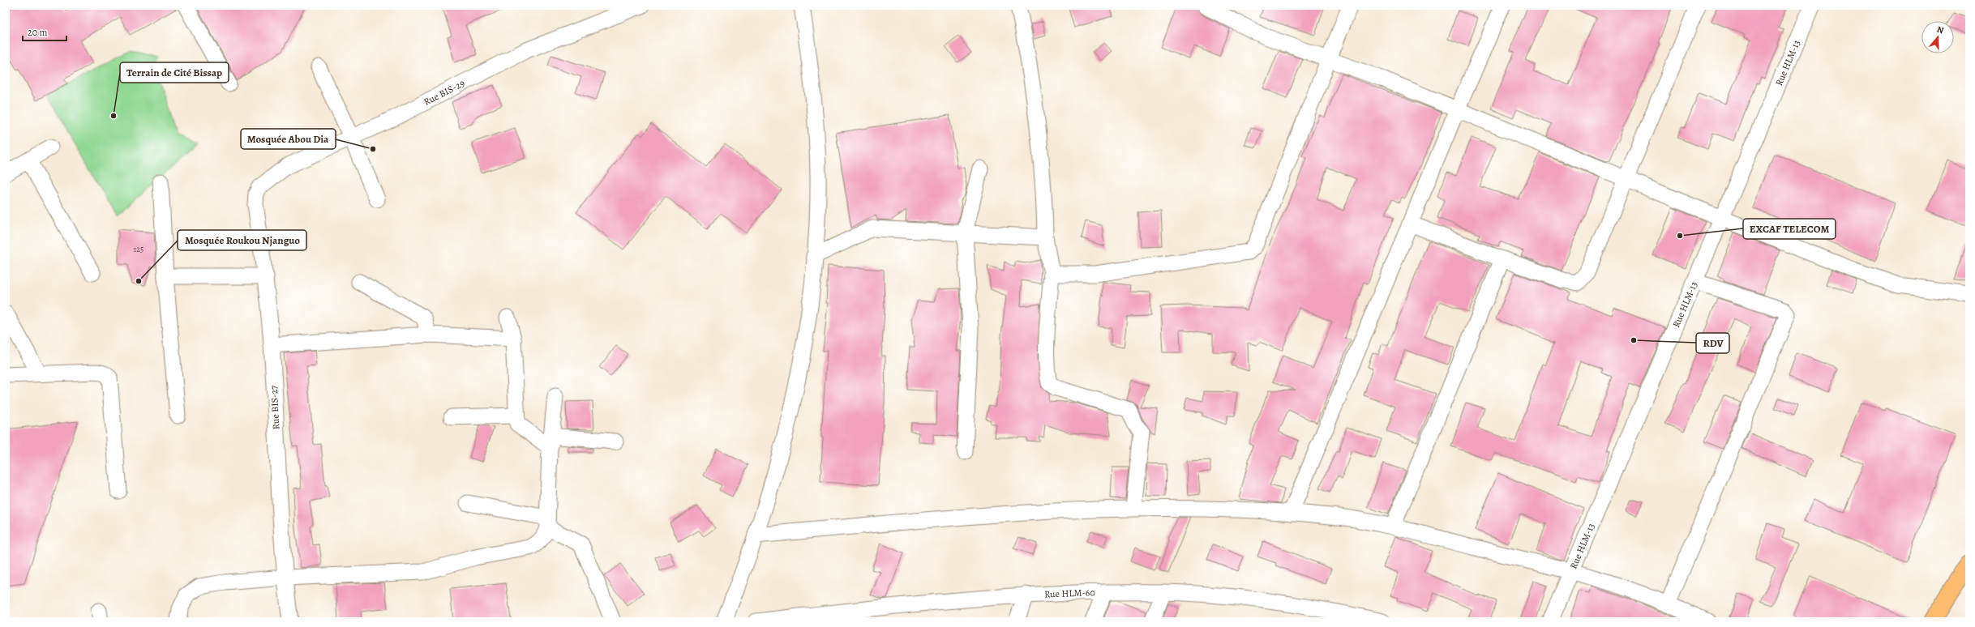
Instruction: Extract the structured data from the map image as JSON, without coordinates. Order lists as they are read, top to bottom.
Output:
{
  "streets": {
    "street": [
      "Rue HLM-13",
      "Rue BIS-29",
      "Rue BIS-27",
      "Rue HLM-60"
    ]
  },
  "crossings": [
    ["Rue BIS-29", "Rue BIS-27"]
  ],
  "places": [
    "Terrain de Cité Bissap",
    "Mosquée Abou Dia",
    "EXCAF TELECOM",
    "Mosquée Roukou Njanguo",
    "RDV"
  ],
  "house_numbers": ["125"],
  "scale_bar": "20 m",
  "north": "top"
}
